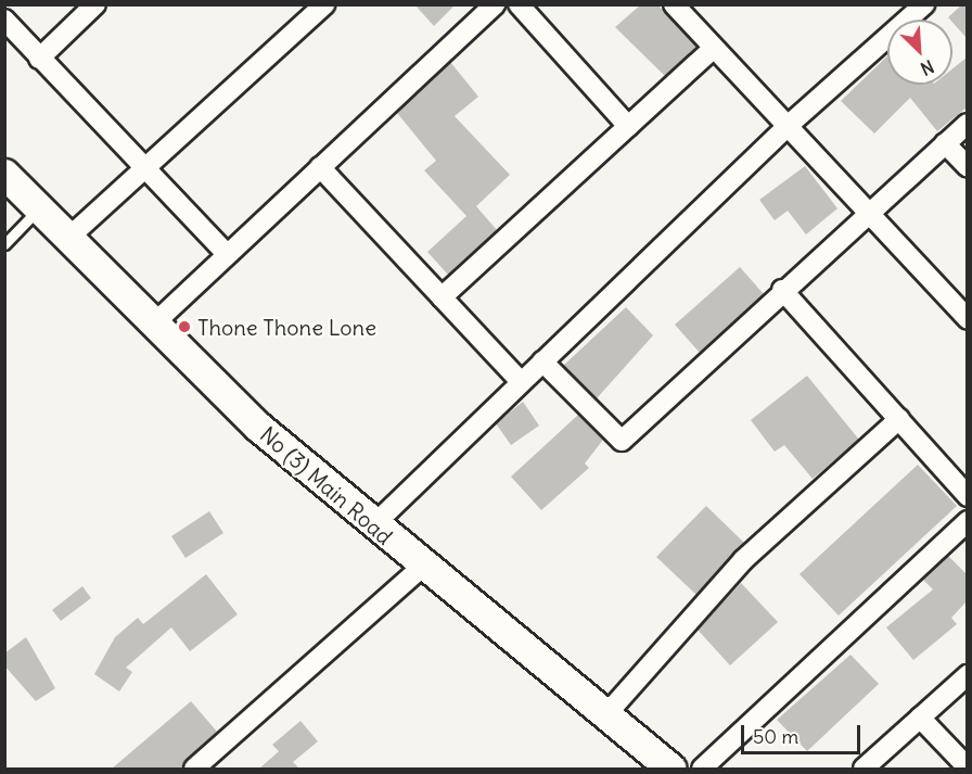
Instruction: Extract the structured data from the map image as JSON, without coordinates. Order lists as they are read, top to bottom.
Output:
{
  "streets": {
    "main road": ["No (3) Main Road"]
  },
  "places": ["Thone Thone Lone"],
  "scale_bar": "50 m",
  "north": "bottom right"
}
